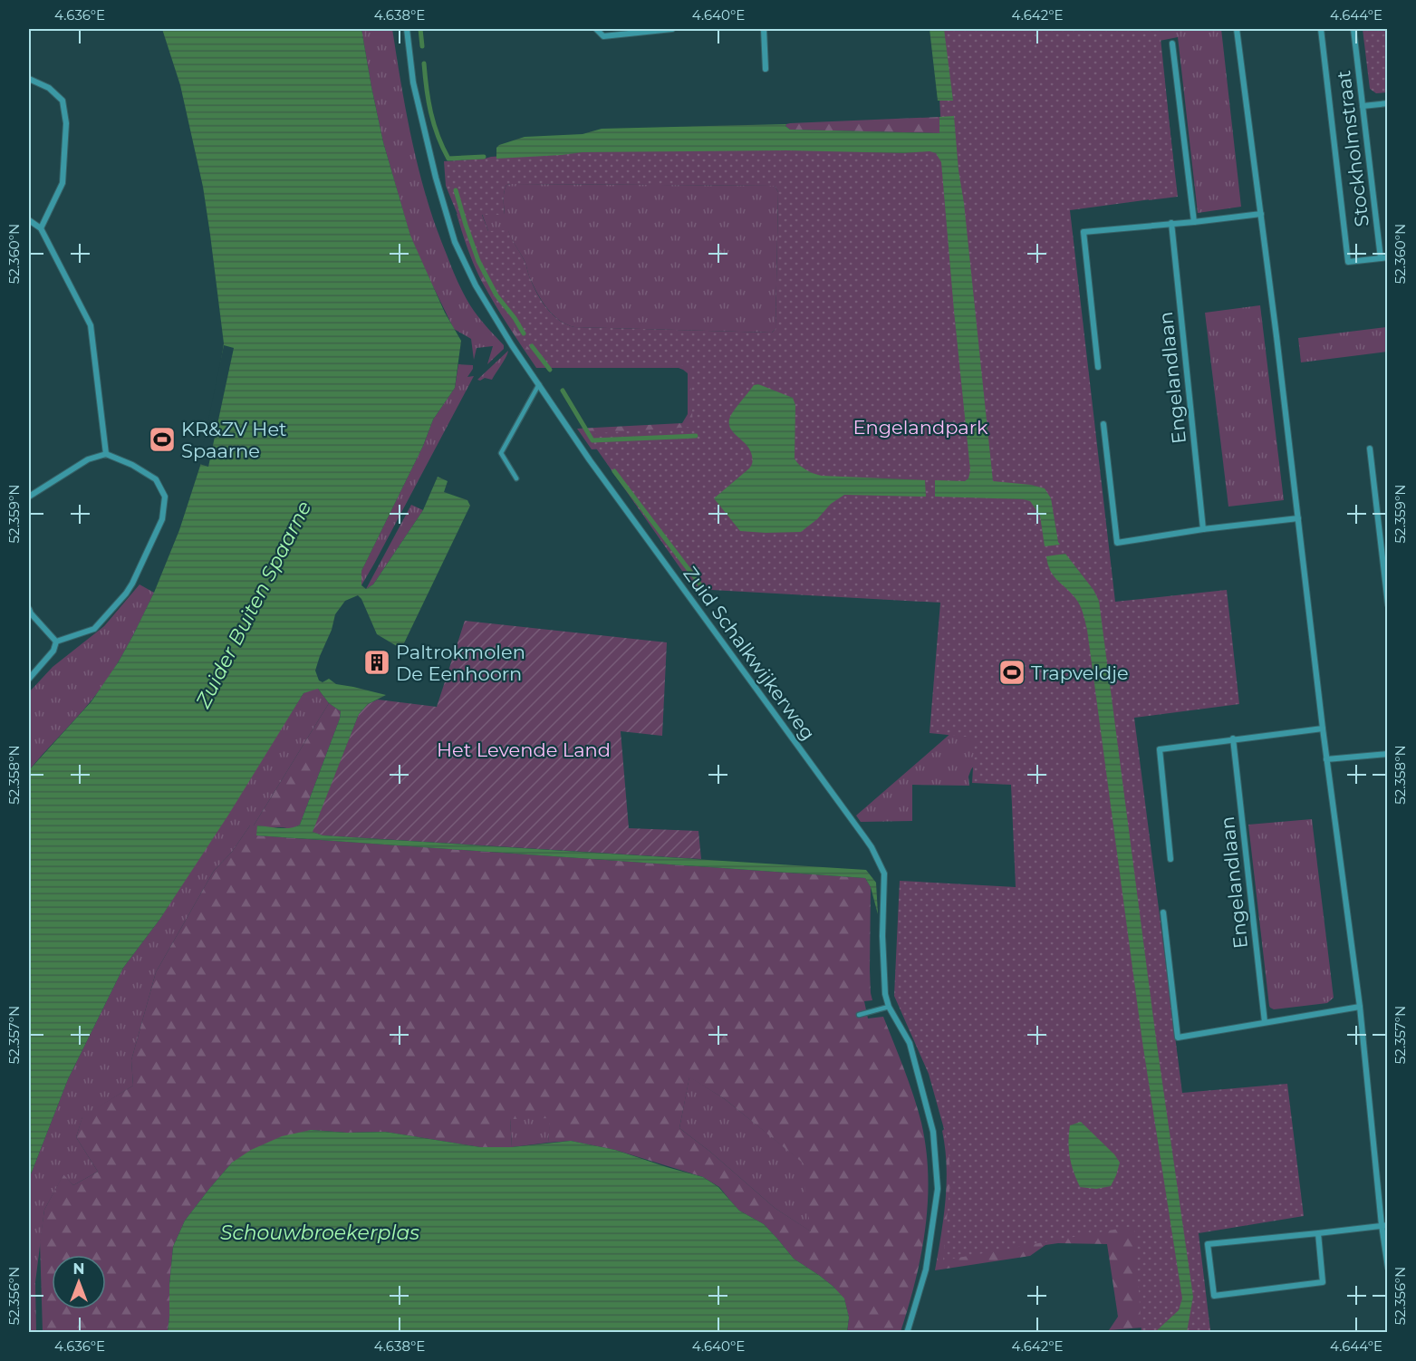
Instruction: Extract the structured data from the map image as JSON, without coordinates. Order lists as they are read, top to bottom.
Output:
{
  "streets": {
    "street": ["Stockholmstraat", "Engelandlaan", "Zuid Schalkwijkerweg"]
  },
  "water": ["Zuider Buiten Spaarne", "Schouwbroekerplas"],
  "parks": ["Engelandpark", "Het Levende Land"],
  "places": {
    "sports": ["KR&ZV Het Spaarne", "Trapveldje"],
    "building": ["Paltrokmolen De Eenhoorn"]
  },
  "north": "top",
  "coordinates": [
    "4.636°E",
    "4.638°E",
    "4.640°E",
    "4.642°E",
    "4.644°E",
    "52.360°N",
    "52.359°N",
    "52.358°N",
    "52.357°N",
    "52.356°N"
  ]
}
